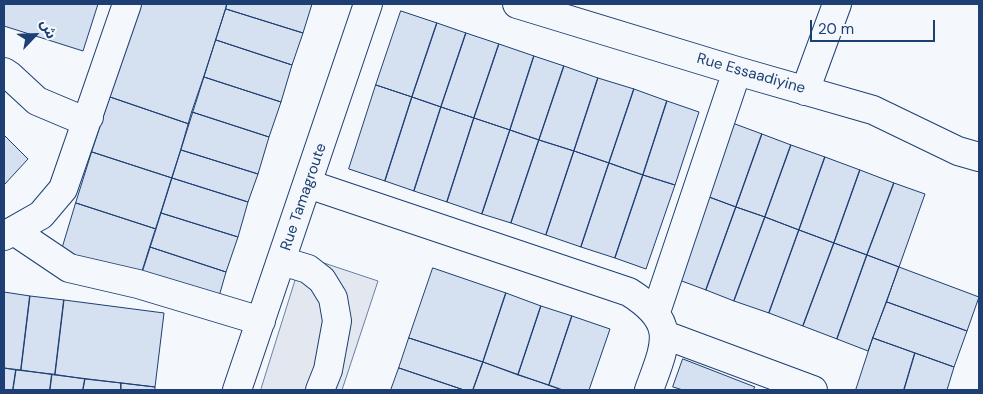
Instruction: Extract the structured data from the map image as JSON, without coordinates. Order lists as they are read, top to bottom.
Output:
{
  "streets": {
    "street": ["Rue Essaadiyine", "Rue Tamagroute"]
  },
  "scale_bar": "20 m",
  "north": "top right"
}
